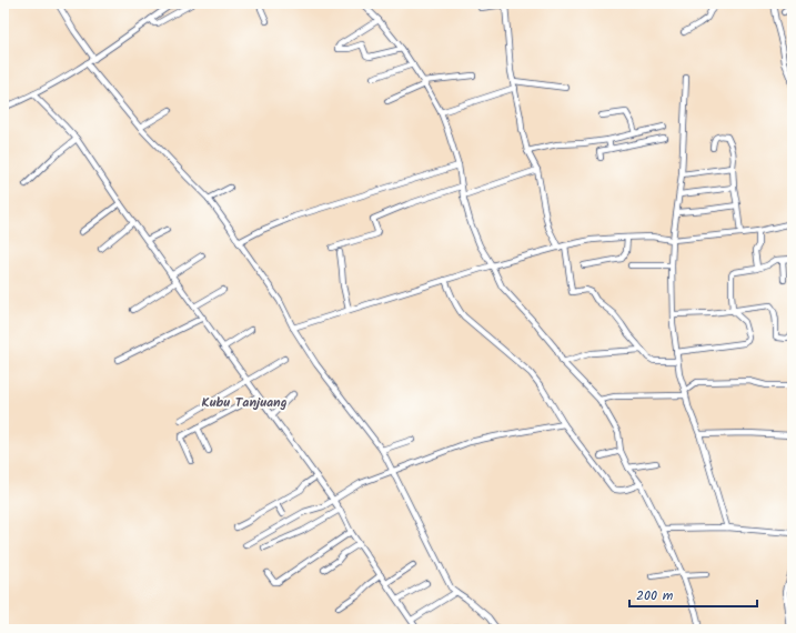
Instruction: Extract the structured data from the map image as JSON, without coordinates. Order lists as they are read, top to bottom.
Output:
{
  "districts": ["Kubu Tanjuang"],
  "scale_bar": "200 m"
}
